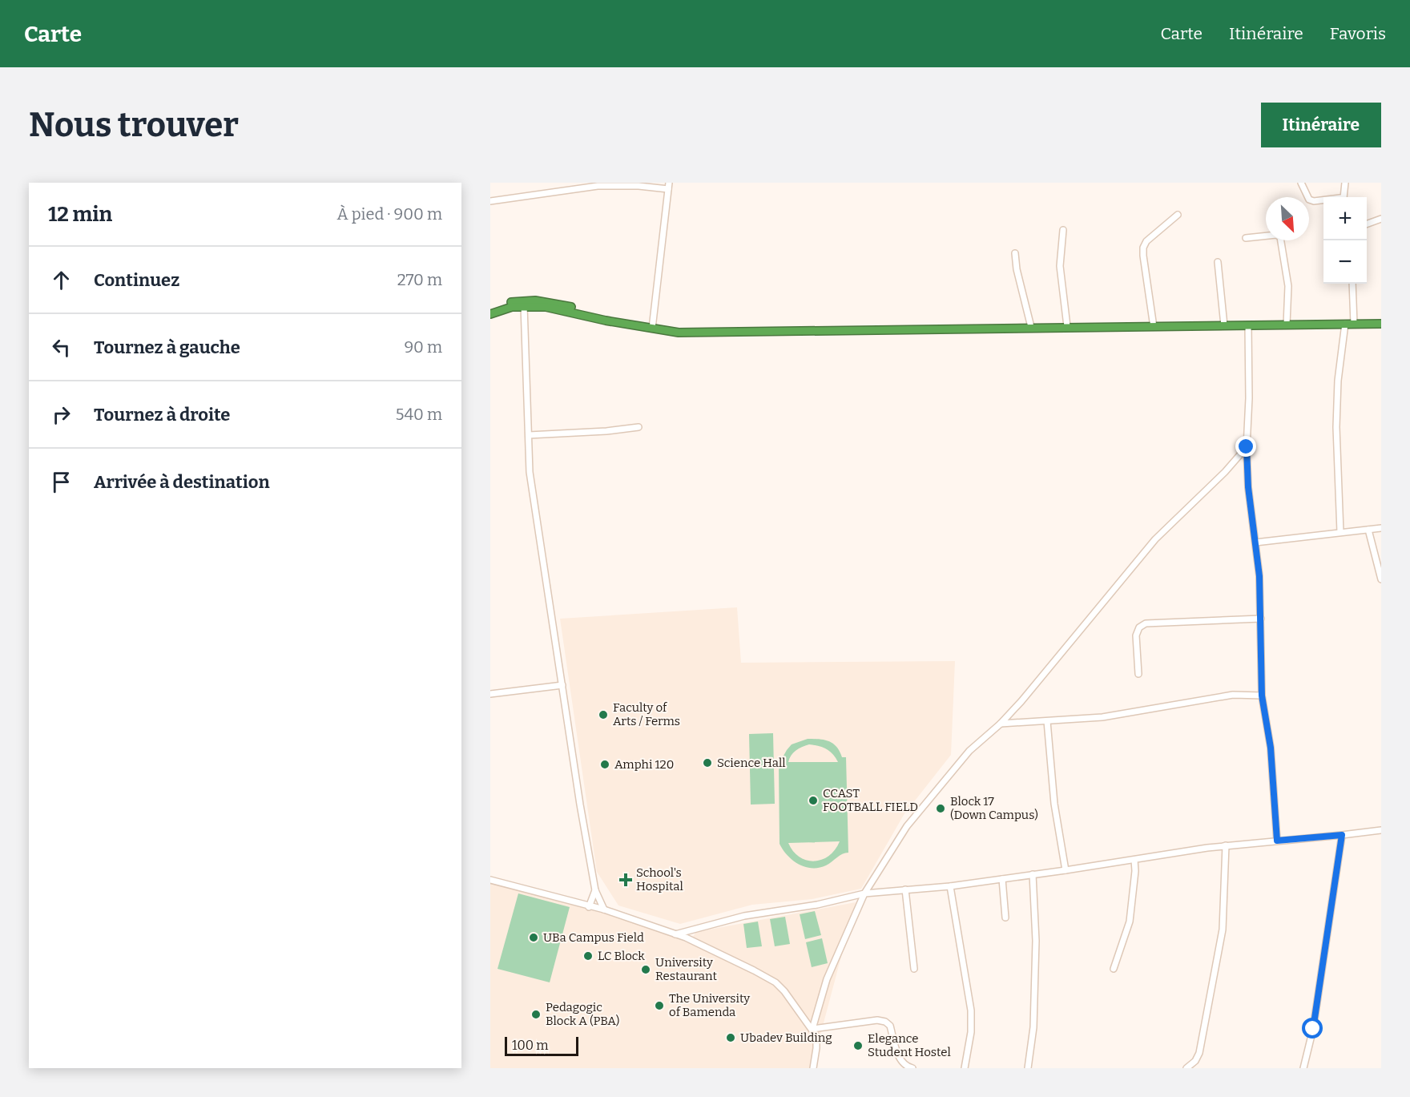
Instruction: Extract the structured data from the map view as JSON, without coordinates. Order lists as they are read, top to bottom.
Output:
{
  "places": {
    "other": [
      "Faculty of Arts / Ferms",
      "Science Hall",
      "Amphi 120",
      "CCAST FOOTBALL FIELD",
      "Block 17 (Down Campus)",
      "UBa Campus Field",
      "LC Block",
      "University Restaurant",
      "The University of Bamenda",
      "Pedagogic Block A (PBA)",
      "Ubadev Building",
      "Elegance Student Hostel"
    ],
    "health": ["School's Hospital"]
  },
  "scale_bar": "100 m",
  "north": "bottom right",
  "page": {
    "header": "Carte",
    "nav": ["Carte", "Itinéraire", "Favoris"],
    "buttons": "Itinéraire",
    "title": "Nous trouver",
    "heading": ["12 min", "À pied · 900 m"],
    "map_buttons": ["+", "−"],
    "list": [
      ["Continuez", "270 m"],
      ["Tournez à gauche", "90 m"],
      ["Tournez à droite", "540 m"],
      "Arrivée à destination"
    ],
    "scale": "100 m"
  }
}
